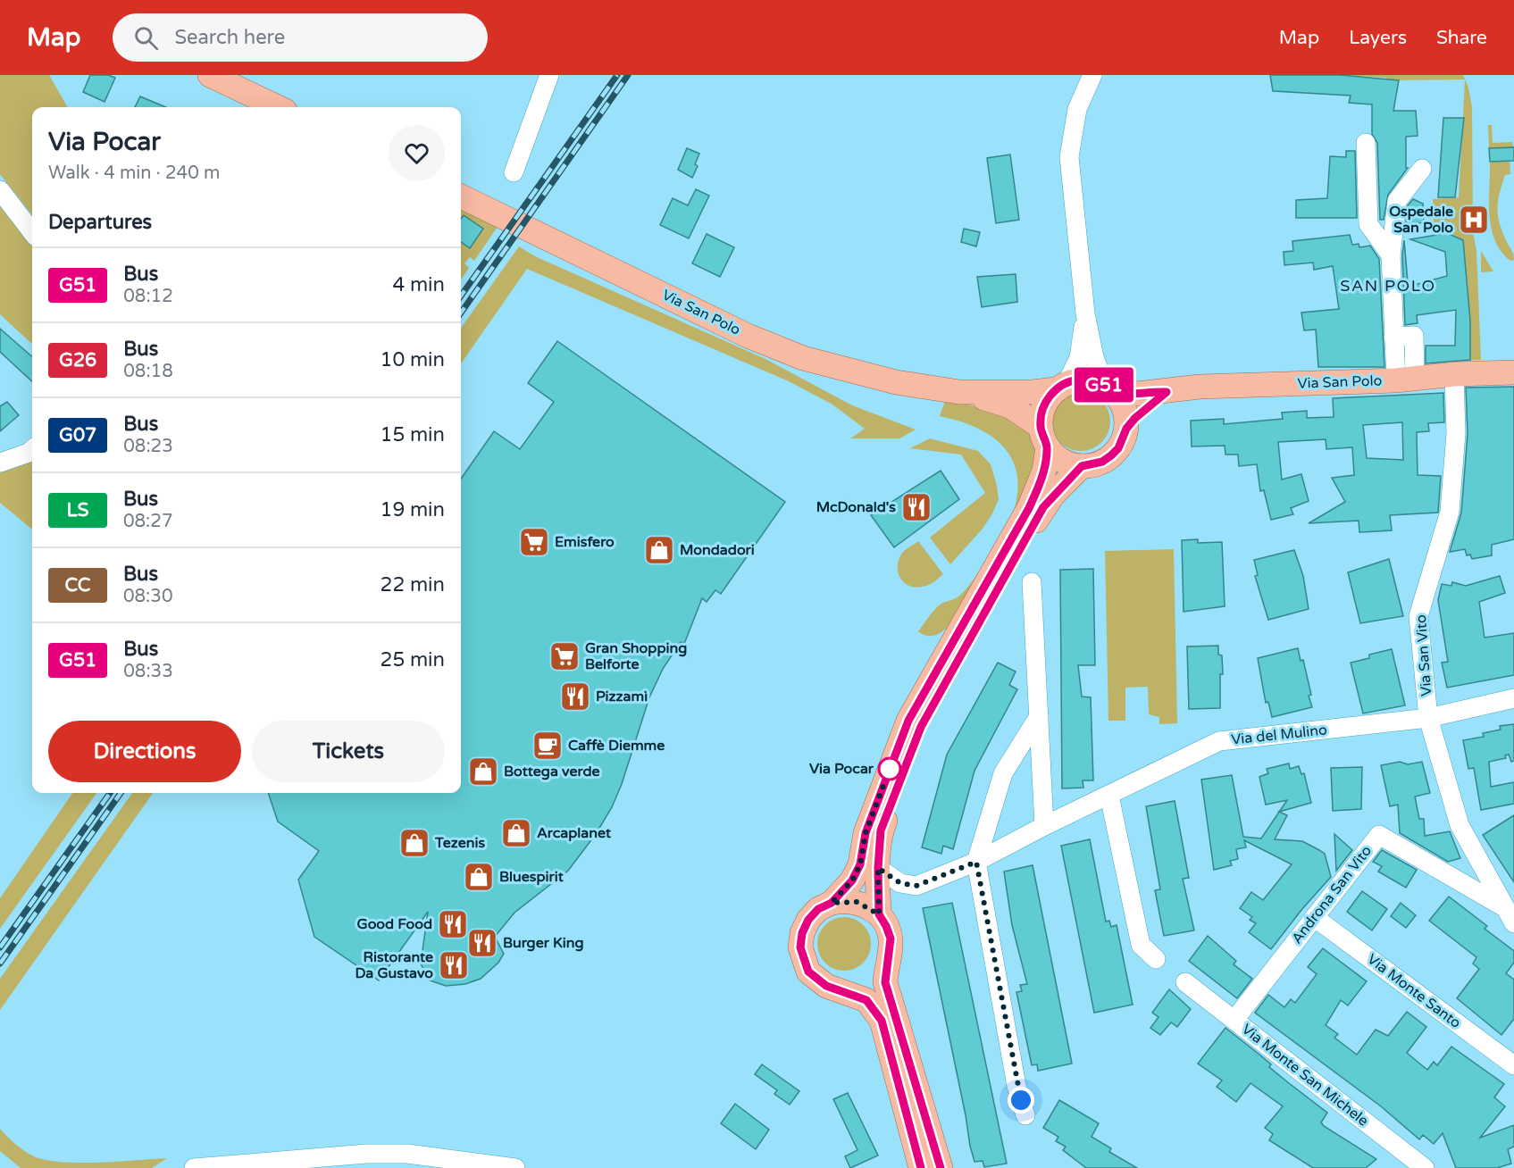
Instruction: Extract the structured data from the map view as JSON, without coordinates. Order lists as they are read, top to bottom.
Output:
{
  "streets": {
    "main road": ["Via San Polo"],
    "street": [
      "Via San Vito",
      "Via del Mulino",
      "Androna San Vito",
      "Via Monte Santo",
      "Via Monte San Michele"
    ]
  },
  "crossings": [
    ["Via San Polo", "Via San Vito"],
    ["Via San Vito", "Via del Mulino"],
    ["Via San Vito", "Androna San Vito"],
    ["Androna San Vito", "Via Monte Santo"],
    ["Androna San Vito", "Via Monte San Michele"]
  ],
  "districts": ["SAN POLO"],
  "places": {
    "hospital": ["Ospedale San Polo"],
    "restaurant": [
      "McDonald's",
      "Pizzamì",
      "Good Food",
      "Burger King",
      "Ristorante Da Gustavo"
    ],
    "supermarket": ["Emisfero", "Gran Shopping Belforte"],
    "shop": [
      "Mondadori",
      "Bottega verde",
      "Arcaplanet",
      "Tezenis",
      "Bluespirit"
    ],
    "cafe": ["Caffè Diemme"],
    "other": ["Via Pocar"]
  },
  "lines": ["bus line G51"],
  "page": {
    "header": "Map",
    "search": "Search here",
    "nav": ["Map", "Layers", "Share"],
    "on_map": "G51",
    "heading": [
      ["Via Pocar", "Walk · 4 min · 240 m"],
      "Departures"
    ],
    "list": [
      {
        "mark": "G51",
        "name": "Bus",
        "note": "08:12",
        "value": "4 min"
      },
      {
        "mark": "G26",
        "name": "Bus",
        "note": "08:18",
        "value": "10 min"
      },
      {
        "mark": "G07",
        "name": "Bus",
        "note": "08:23",
        "value": "15 min"
      },
      {
        "mark": "LS",
        "name": "Bus",
        "note": "08:27",
        "value": "19 min"
      },
      {
        "mark": "CC",
        "name": "Bus",
        "note": "08:30",
        "value": "22 min"
      },
      {
        "mark": "G51",
        "name": "Bus",
        "note": "08:33",
        "value": "25 min"
      }
    ],
    "buttons": ["Directions", "Tickets"]
  }
}
